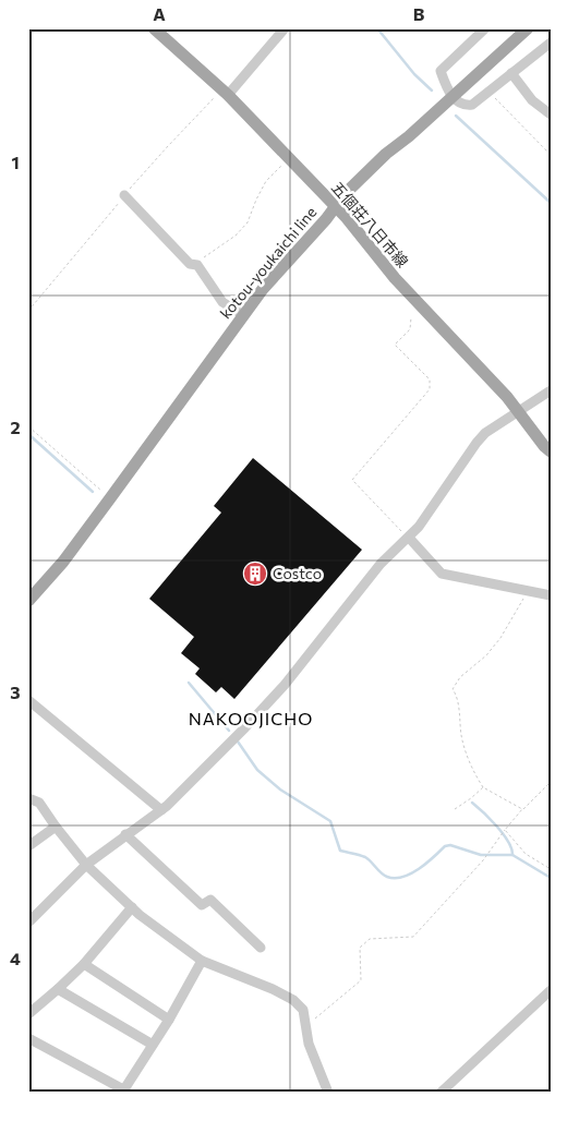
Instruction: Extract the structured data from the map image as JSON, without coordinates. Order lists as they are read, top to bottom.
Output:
{
  "streets": {
    "main road": ["五個荘八日市線", "kotou-youkaichi line"]
  },
  "crossings": [
    ["五個荘八日市線", "kotou-youkaichi line"]
  ],
  "districts": ["NAKOOJICHO"],
  "places": {
    "building": ["Costco"]
  },
  "grid": {
    "columns": ["A", "B"],
    "rows": [
      "1",
      "2",
      "3",
      "4"
    ]
  }
}
